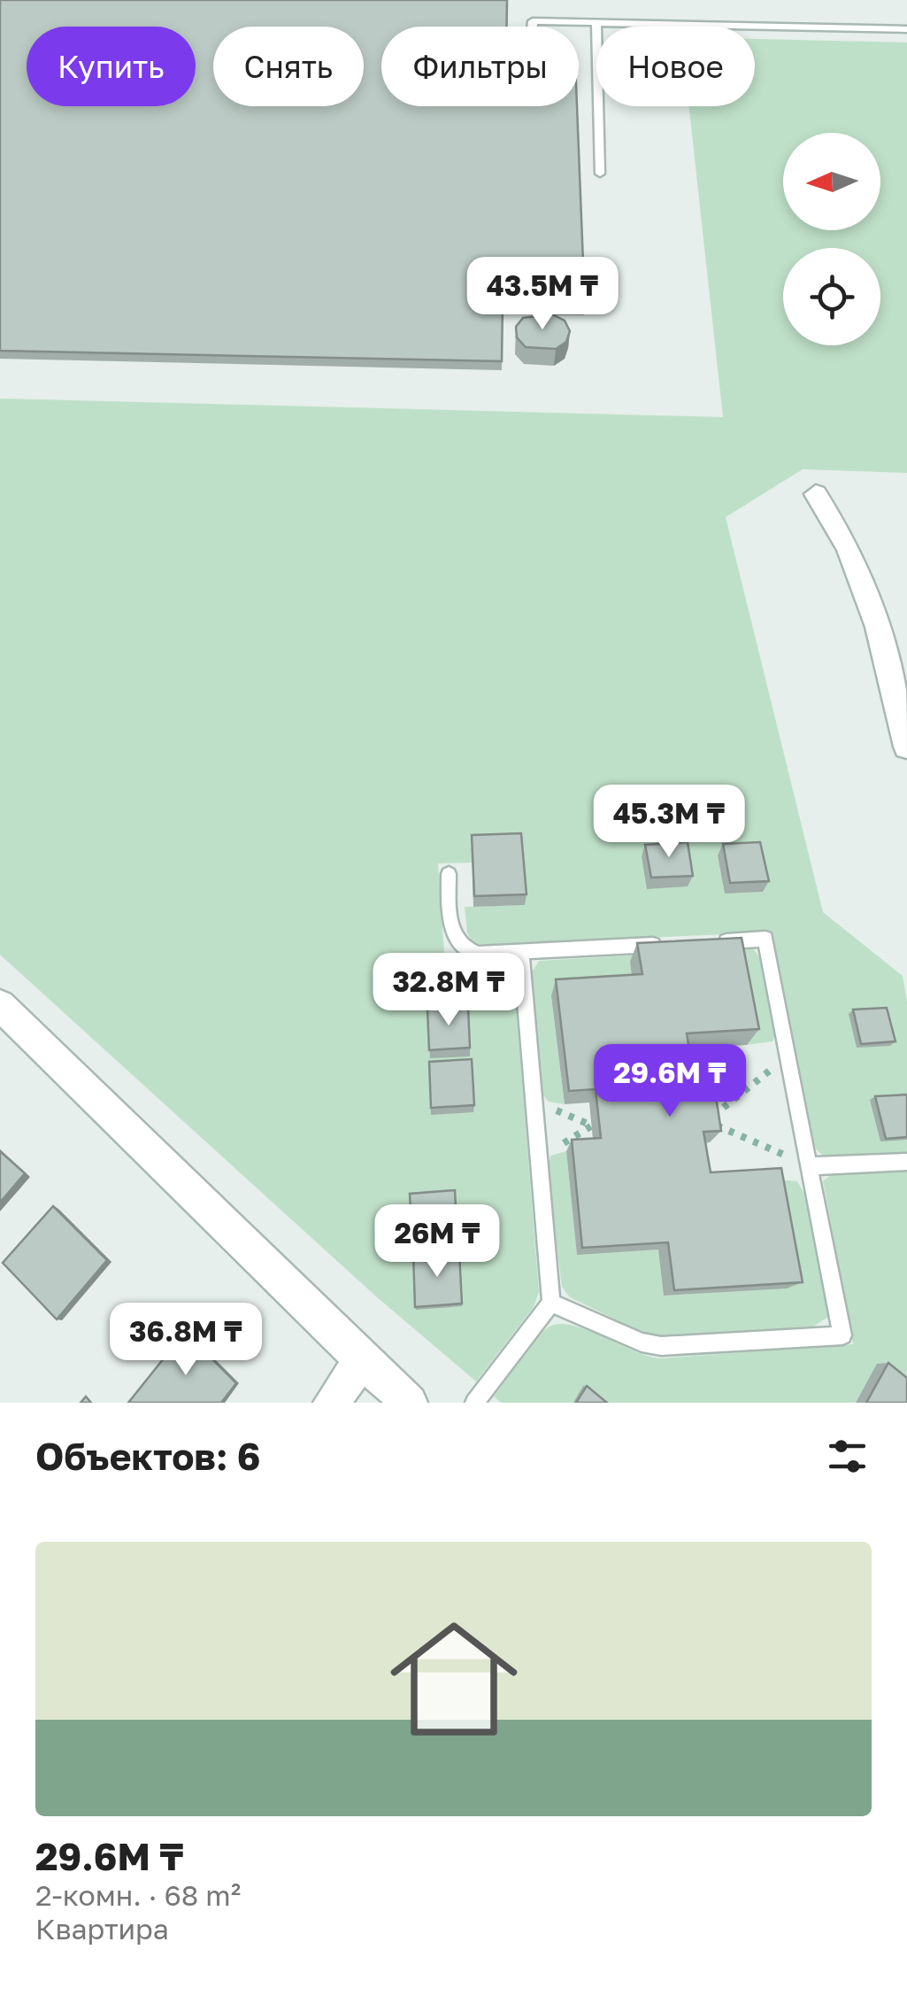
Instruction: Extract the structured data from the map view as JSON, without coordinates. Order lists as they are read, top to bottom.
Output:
{
  "north": "left",
  "page": {
    "chip": [
      "Купить",
      "Снять",
      "Фильтры",
      "Новое"
    ],
    "price": [
      "43.5M ₸",
      "45.3M ₸",
      "32.8M ₸",
      "29.6M ₸",
      "26M ₸",
      "36.8M ₸"
    ],
    "heading": "Объектов: 6",
    "list": [
      {
        "name": "29.6M ₸",
        "note": "2-комн. · 68 m² · Квартира"
      }
    ]
  }
}
